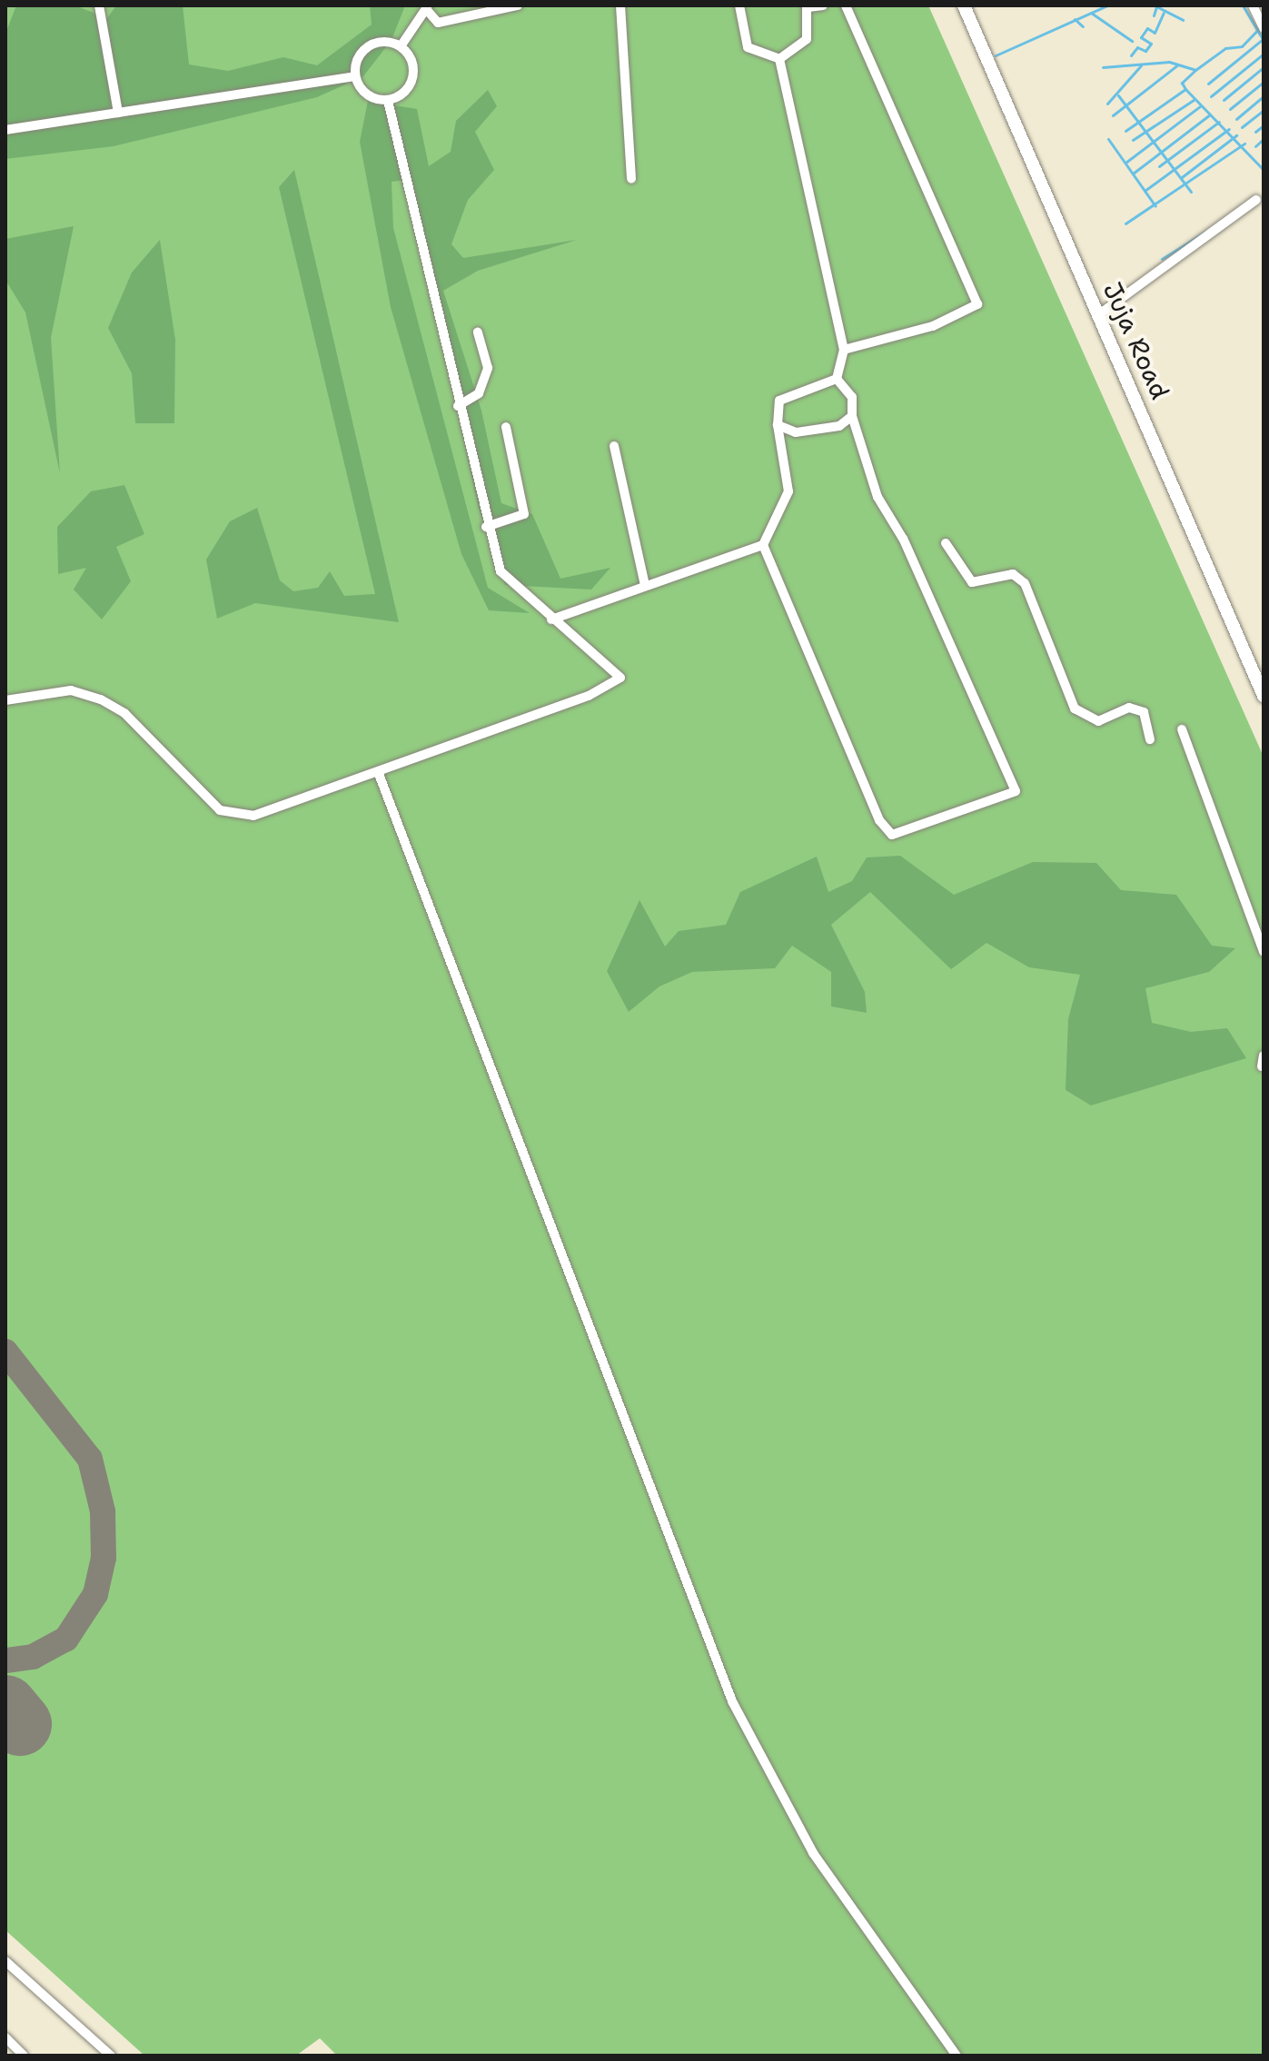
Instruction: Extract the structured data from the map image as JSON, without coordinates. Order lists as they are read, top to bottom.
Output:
{
  "streets": {
    "main road": ["Juja Road"]
  }
}
